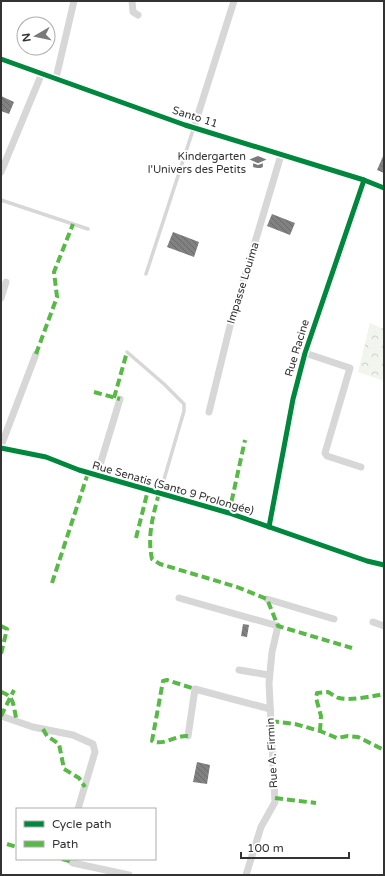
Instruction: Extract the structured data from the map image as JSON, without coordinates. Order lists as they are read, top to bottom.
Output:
{
  "streets": {
    "street": [
      "Santo 11",
      "Impasse Louima",
      "Rue Racine",
      "Rue Senatis (Santo 9 Prolongée)",
      "Rue A. Firmin"
    ]
  },
  "crossings": [
    ["Santo 11", "Impasse Louima"],
    ["Santo 11", "Rue Racine"],
    ["Rue Racine", "Rue Senatis (Santo 9 Prolongée)"]
  ],
  "places": {
    "school or university": ["Kindergarten l'Univers des Petits"]
  },
  "legend": ["Cycle path", "Path"],
  "scale_bar": "100 m",
  "north": "left"
}
